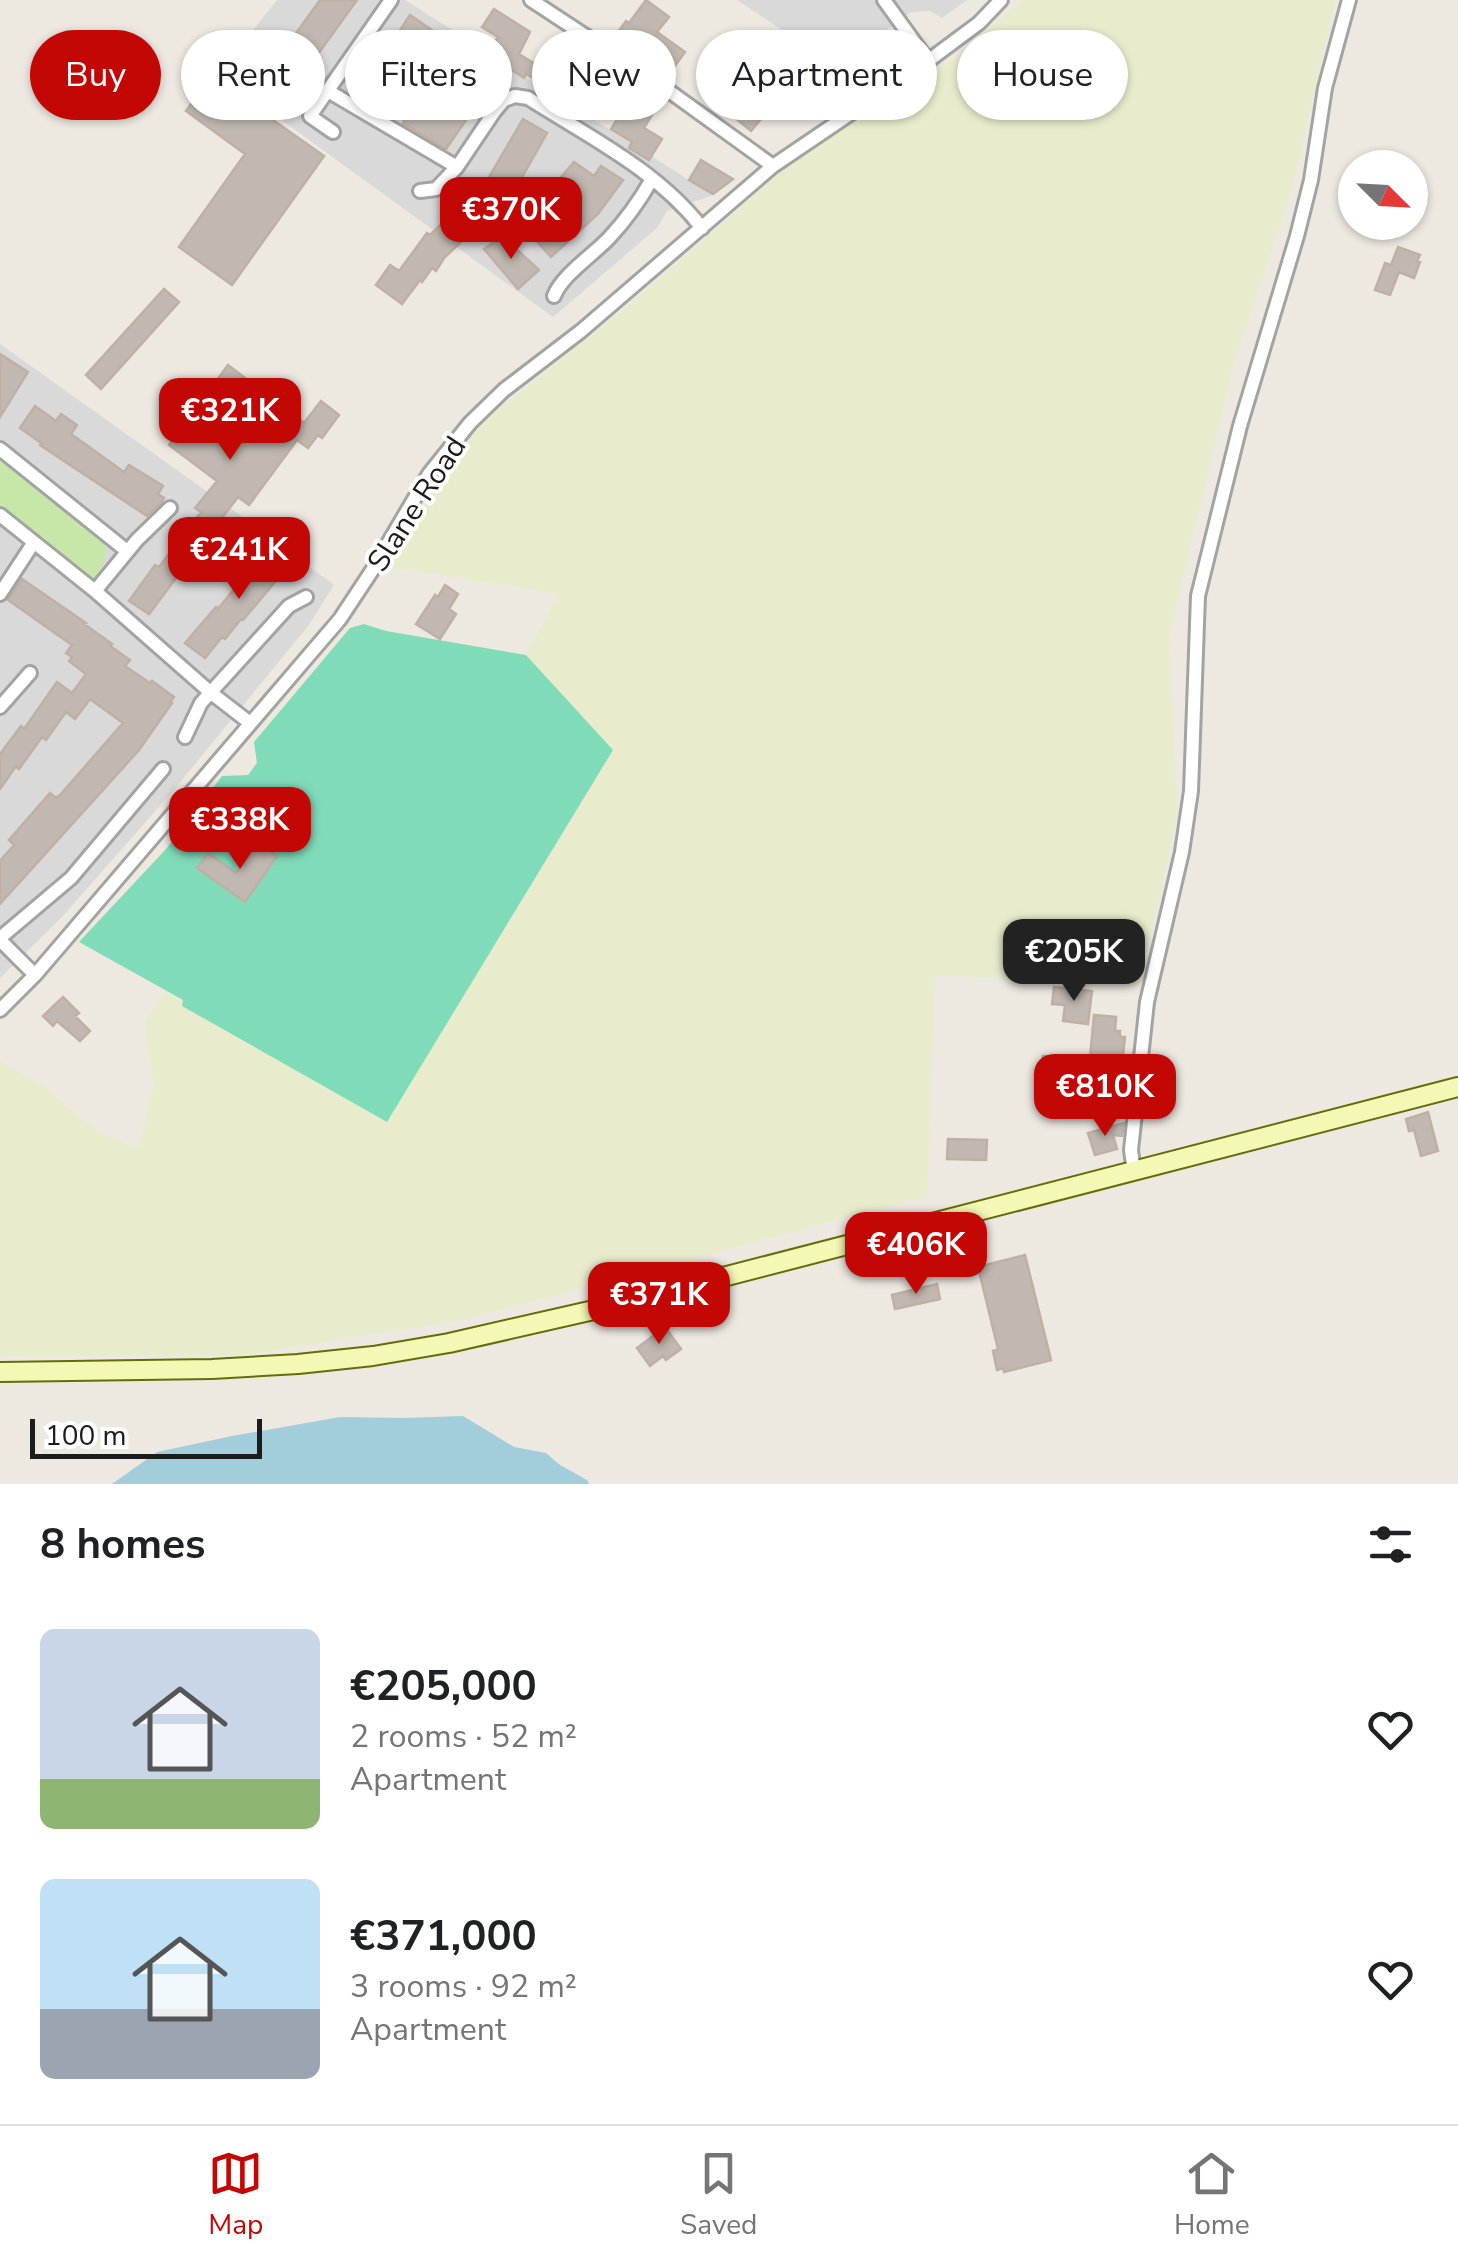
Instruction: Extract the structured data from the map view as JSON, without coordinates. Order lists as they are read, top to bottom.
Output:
{
  "streets": {
    "street": ["Slane Road"]
  },
  "scale_bar": "100 m",
  "north": "bottom right",
  "page": {
    "chip": [
      "Buy",
      "Rent",
      "Filters",
      "New",
      "Apartment",
      "House"
    ],
    "price": [
      "€370K",
      "€321K",
      "€241K",
      "€338K",
      "€205K",
      "€810K",
      "€406K",
      "€371K"
    ],
    "scale": "100 m",
    "heading": "8 homes",
    "list": [
      {
        "name": "€205,000",
        "note": "2 rooms · 52 m² · Apartment"
      },
      {
        "name": "€371,000",
        "note": "3 rooms · 92 m² · Apartment"
      }
    ],
    "tabs": ["Map", "Saved", "Home"]
  }
}
